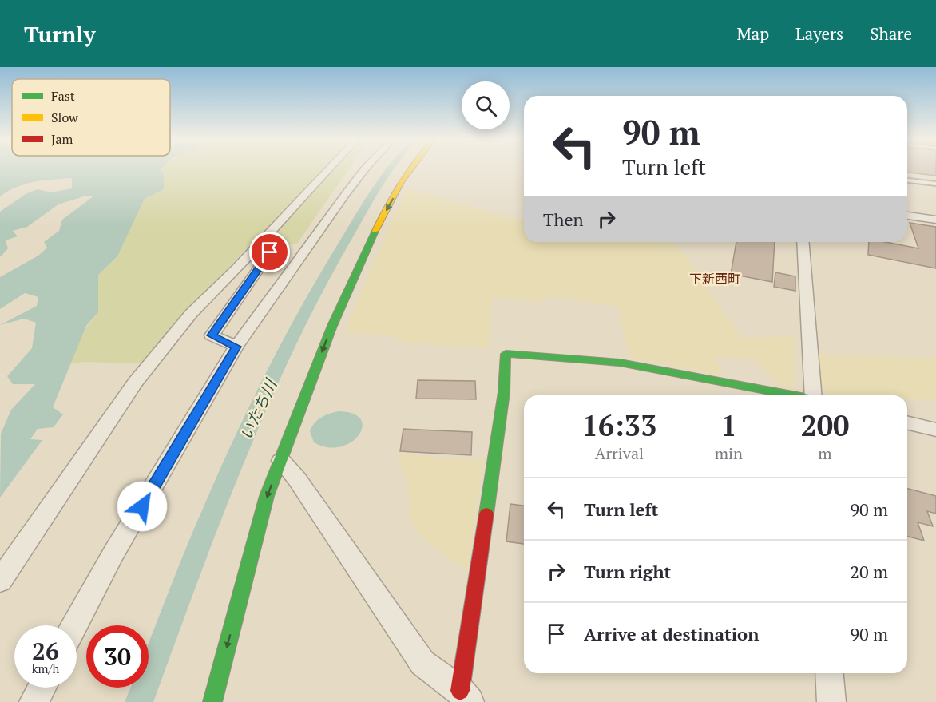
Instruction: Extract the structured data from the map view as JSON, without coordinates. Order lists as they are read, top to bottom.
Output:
{
  "districts": ["下新西町"],
  "water": ["いたち川"],
  "legend": ["Fast", "Slow", "Jam"],
  "page": {
    "header": "Turnly",
    "nav": ["Map", "Layers", "Share"],
    "turn": ["90 m", "Turn left"],
    "then": "Then",
    "eta": [
      "16:33",
      "Arrival",
      "1",
      "min",
      "200",
      "m"
    ],
    "list": [
      {
        "name": "Turn left",
        "value": "90 m"
      },
      {
        "name": "Turn right",
        "value": "20 m"
      },
      {
        "name": "Arrive at destination",
        "value": "90 m"
      }
    ],
    "speed": "26 km/h",
    "limit": "30"
  }
}
